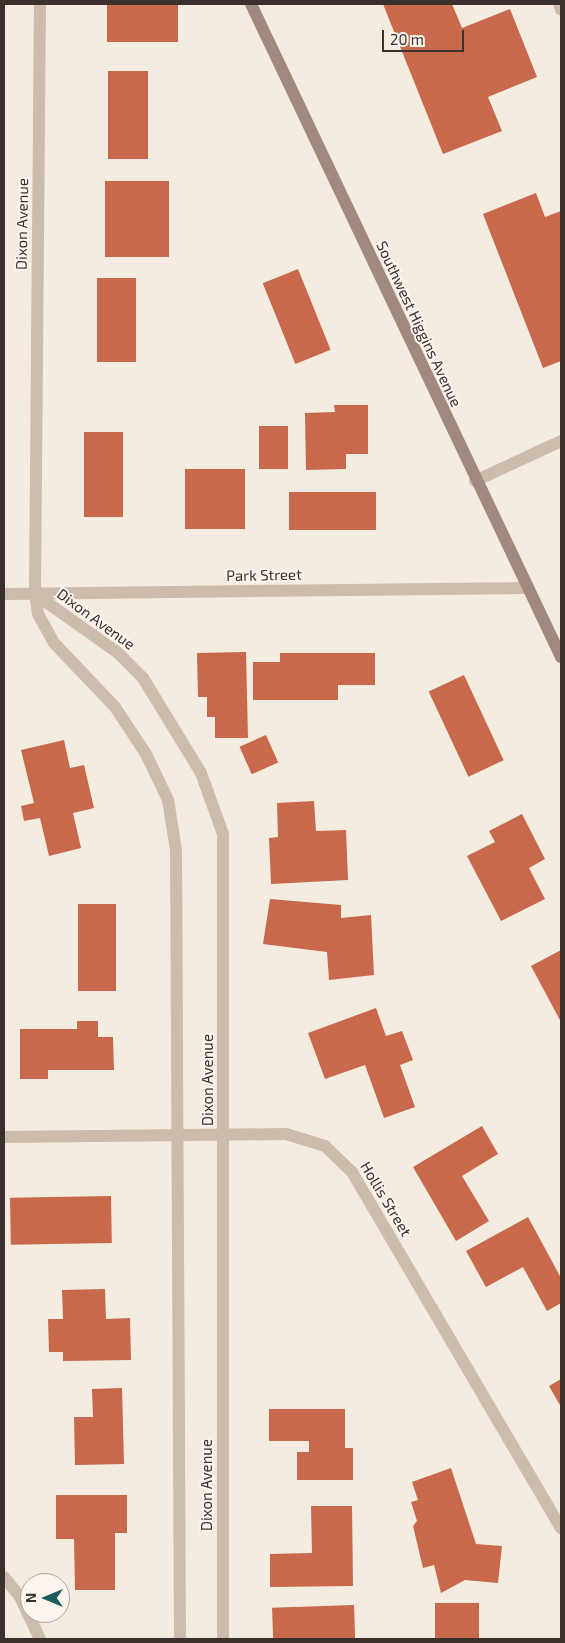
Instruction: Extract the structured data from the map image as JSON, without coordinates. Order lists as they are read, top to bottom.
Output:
{
  "streets": {
    "main road": ["Southwest Higgins Avenue"],
    "street": ["Dixon Avenue", "Park Street", "Hollis Street"]
  },
  "crossings": [
    ["Dixon Avenue", "Park Street"],
    ["Dixon Avenue", "Hollis Street"],
    ["Southwest Higgins Avenue", "Park Street"]
  ],
  "scale_bar": "20 m",
  "north": "left"
}
